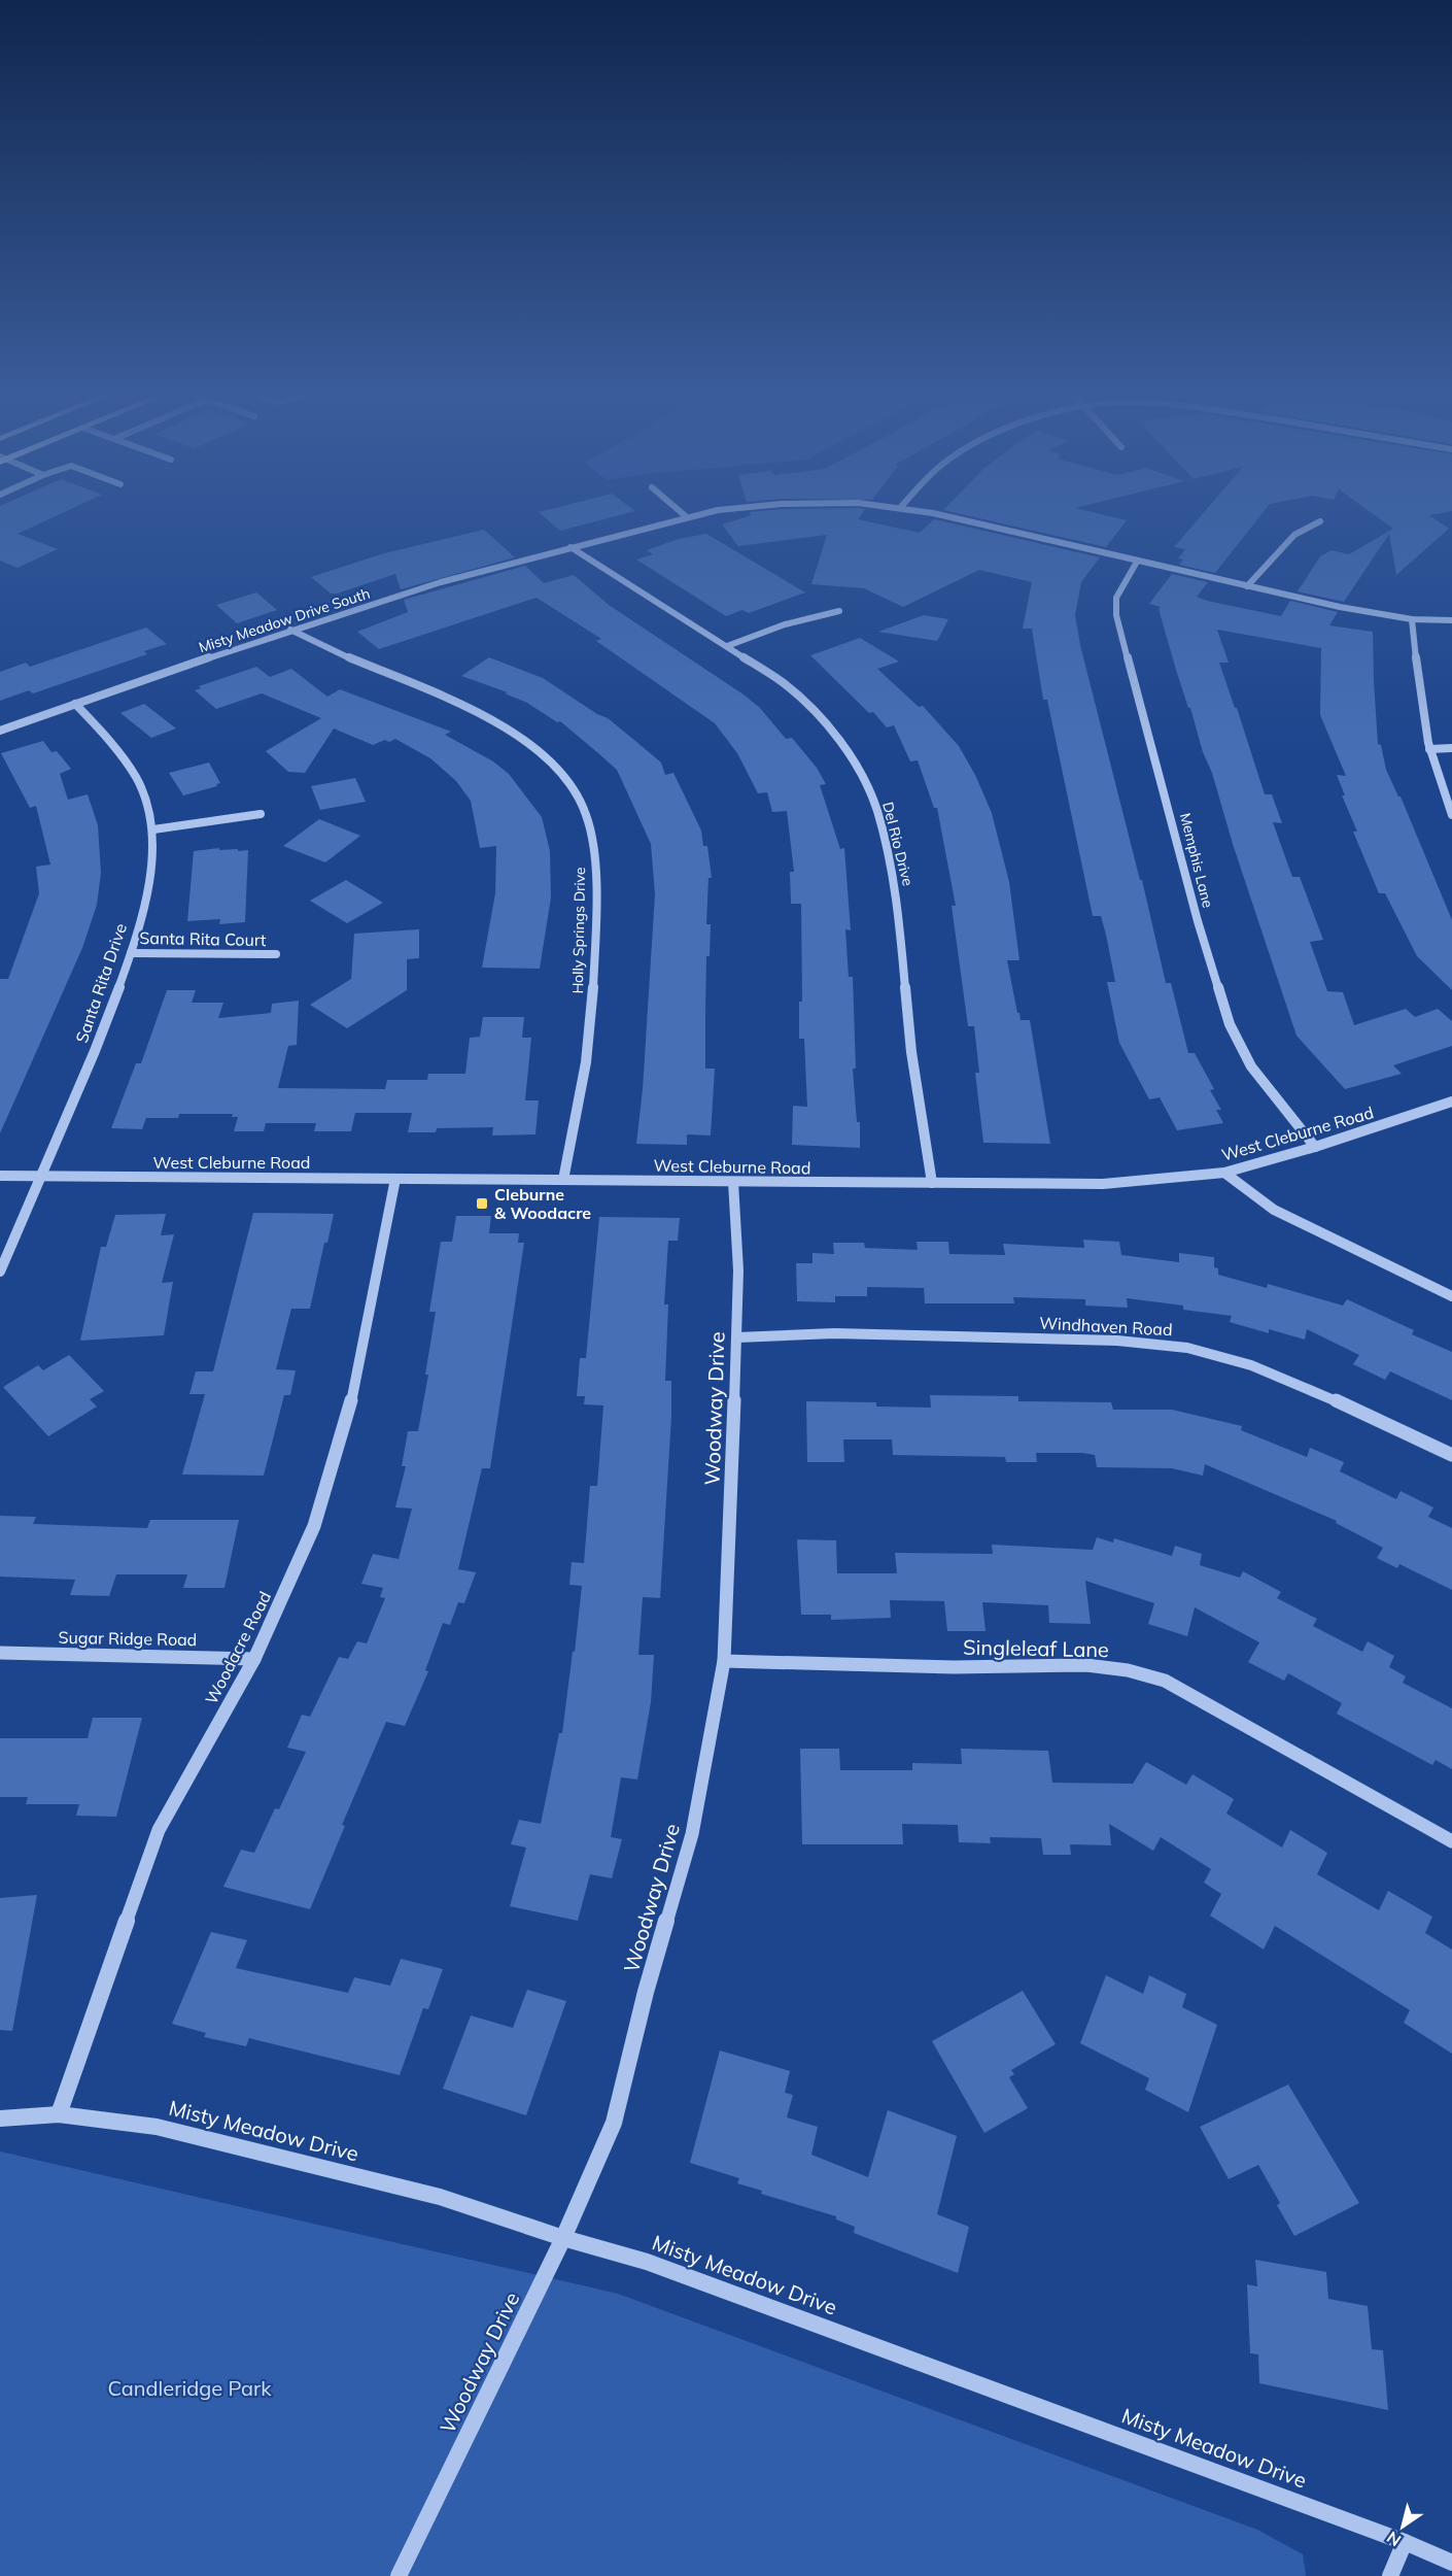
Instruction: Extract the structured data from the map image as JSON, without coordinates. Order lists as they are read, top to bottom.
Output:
{
  "streets": {
    "street": [
      "Misty Meadow Drive South",
      "Del Rio Drive",
      "Memphis Lane",
      "Holly Springs Drive",
      "Santa Rita Court",
      "Santa Rita Drive",
      "West Cleburne Road",
      "Windhaven Road",
      "Woodway Drive",
      "Sugar Ridge Road",
      "Woodacre Road",
      "Singleleaf Lane",
      "Misty Meadow Drive"
    ]
  },
  "crossings": [
    ["Misty Meadow Drive South", "Del Rio Drive"],
    ["Misty Meadow Drive South", "Memphis Lane"],
    ["Misty Meadow Drive South", "Holly Springs Drive"],
    ["Misty Meadow Drive South", "Santa Rita Drive"],
    ["Del Rio Drive", "West Cleburne Road"],
    ["Memphis Lane", "West Cleburne Road"],
    ["Holly Springs Drive", "West Cleburne Road"],
    ["Santa Rita Court", "Santa Rita Drive"],
    ["Santa Rita Drive", "West Cleburne Road"],
    ["West Cleburne Road", "Woodway Drive"],
    ["West Cleburne Road", "Woodacre Road"],
    ["Windhaven Road", "Woodway Drive"],
    ["Woodway Drive", "Singleleaf Lane"],
    ["Woodway Drive", "Misty Meadow Drive"],
    ["Sugar Ridge Road", "Woodacre Road"],
    ["Woodacre Road", "Misty Meadow Drive"]
  ],
  "parks": ["Candleridge Park"],
  "places": {
    "transit": ["Cleburne & Woodacre"]
  },
  "north": "bottom left"
}
